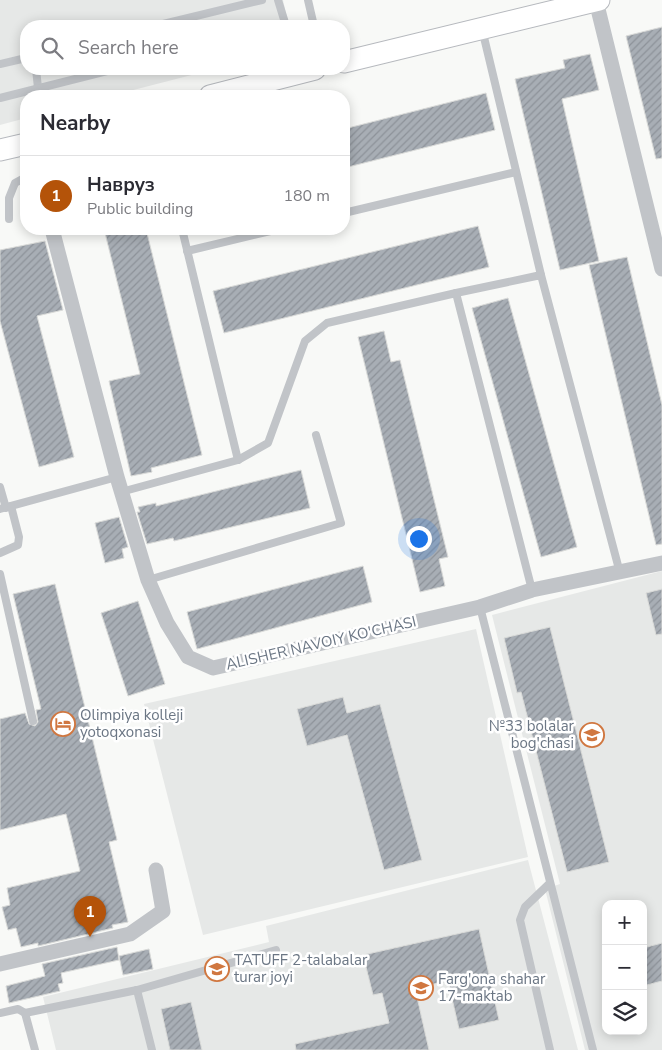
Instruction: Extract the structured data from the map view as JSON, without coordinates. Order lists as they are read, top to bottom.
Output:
{
  "streets": {
    "street": ["ALISHER NAVOIY KO'CHASI"]
  },
  "places": {
    "hotel": ["Olimpiya kolleji yotoqxonasi"],
    "school or university": ["№33 bolalar bog'chasi", "TATUFF 2-talabalar turar joyi", "Farg'ona shahar 17-maktab"]
  },
  "page": {
    "search": "Search here",
    "heading": "Nearby",
    "list": [
      {
        "mark": "1",
        "name": "Навруз",
        "note": "Public building",
        "value": "180 m"
      }
    ],
    "pins": "1",
    "map_buttons": ["+", "−"]
  }
}
